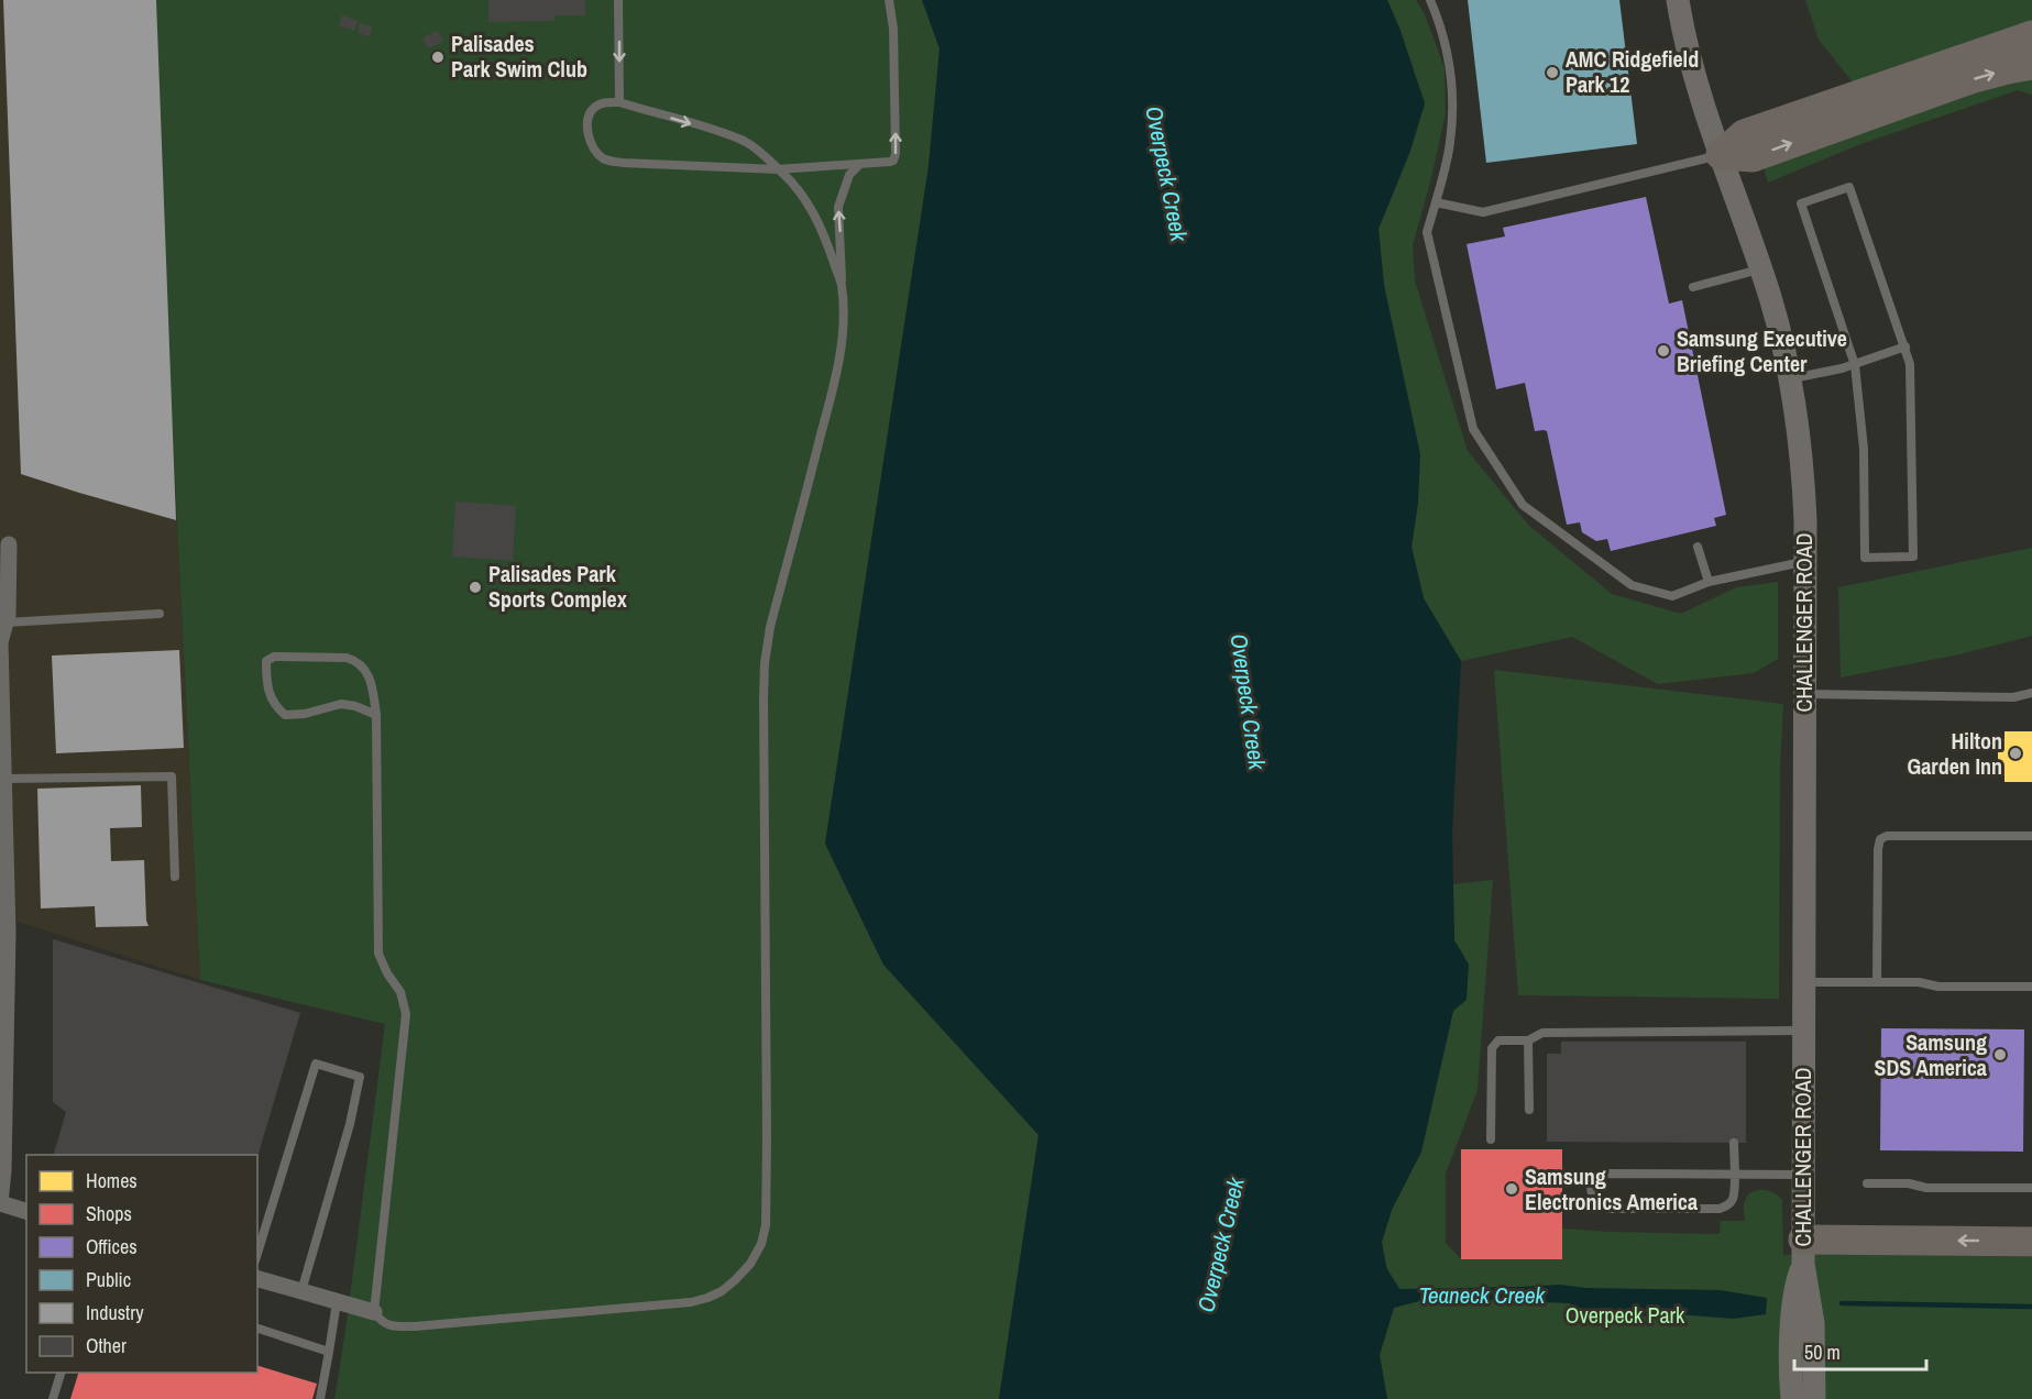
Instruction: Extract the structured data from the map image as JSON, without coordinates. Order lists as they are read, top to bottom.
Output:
{
  "streets": {
    "main road": ["CHALLENGER ROAD"]
  },
  "water": ["Overpeck Creek", "Teaneck Creek"],
  "parks": ["Overpeck Park"],
  "places": [
    "Palisades Park Swim Club",
    "AMC Ridgefield Park 12",
    "Samsung Executive Briefing Center",
    "Palisades Park Sports Complex",
    "Hilton Garden Inn",
    "Samsung SDS America",
    "Samsung Electronics America"
  ],
  "legend": [
    "Homes",
    "Shops",
    "Offices",
    "Public",
    "Industry",
    "Other"
  ],
  "scale_bar": "50 m"
}
